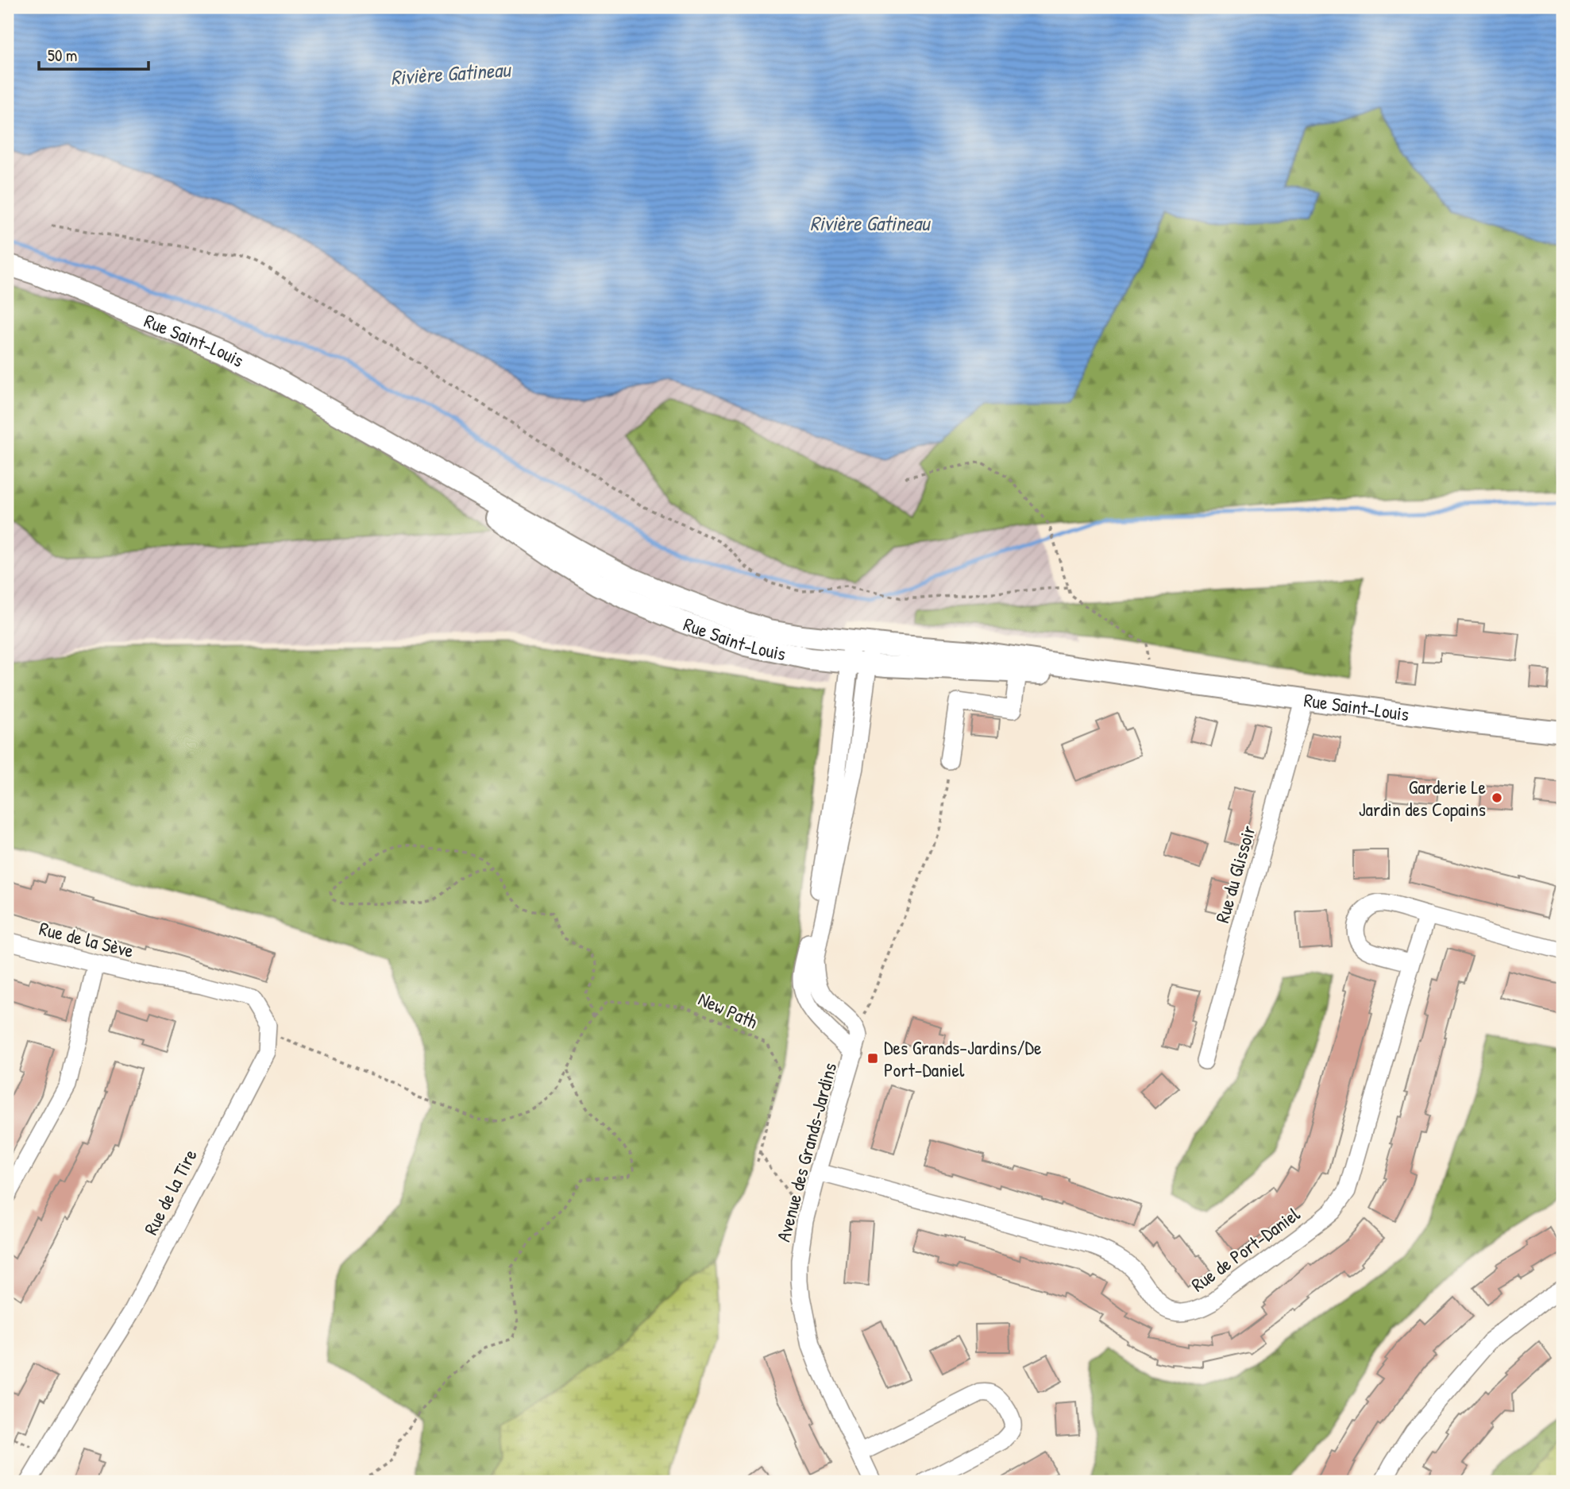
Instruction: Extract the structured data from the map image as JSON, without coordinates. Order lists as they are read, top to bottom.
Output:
{
  "streets": {
    "main road": ["Rue Saint-Louis"],
    "street": [
      "Rue du Glissoir",
      "Rue de la Sève",
      "Avenue des Grands-Jardins",
      "Rue de la Tire",
      "Rue de Port-Daniel"
    ],
    "path": ["New Path"]
  },
  "crossings": [
    ["Rue Saint-Louis", "Rue du Glissoir"],
    ["Rue Saint-Louis", "Avenue des Grands-Jardins"],
    ["Rue de la Sève", "Rue de la Tire"],
    ["Avenue des Grands-Jardins", "Rue de Port-Daniel"]
  ],
  "water": ["Rivière Gatineau"],
  "places": {
    "other": ["Garderie Le Jardin des Copains"],
    "transit": ["Des Grands-Jardins/De Port-Daniel"]
  },
  "scale_bar": "50 m"
}
